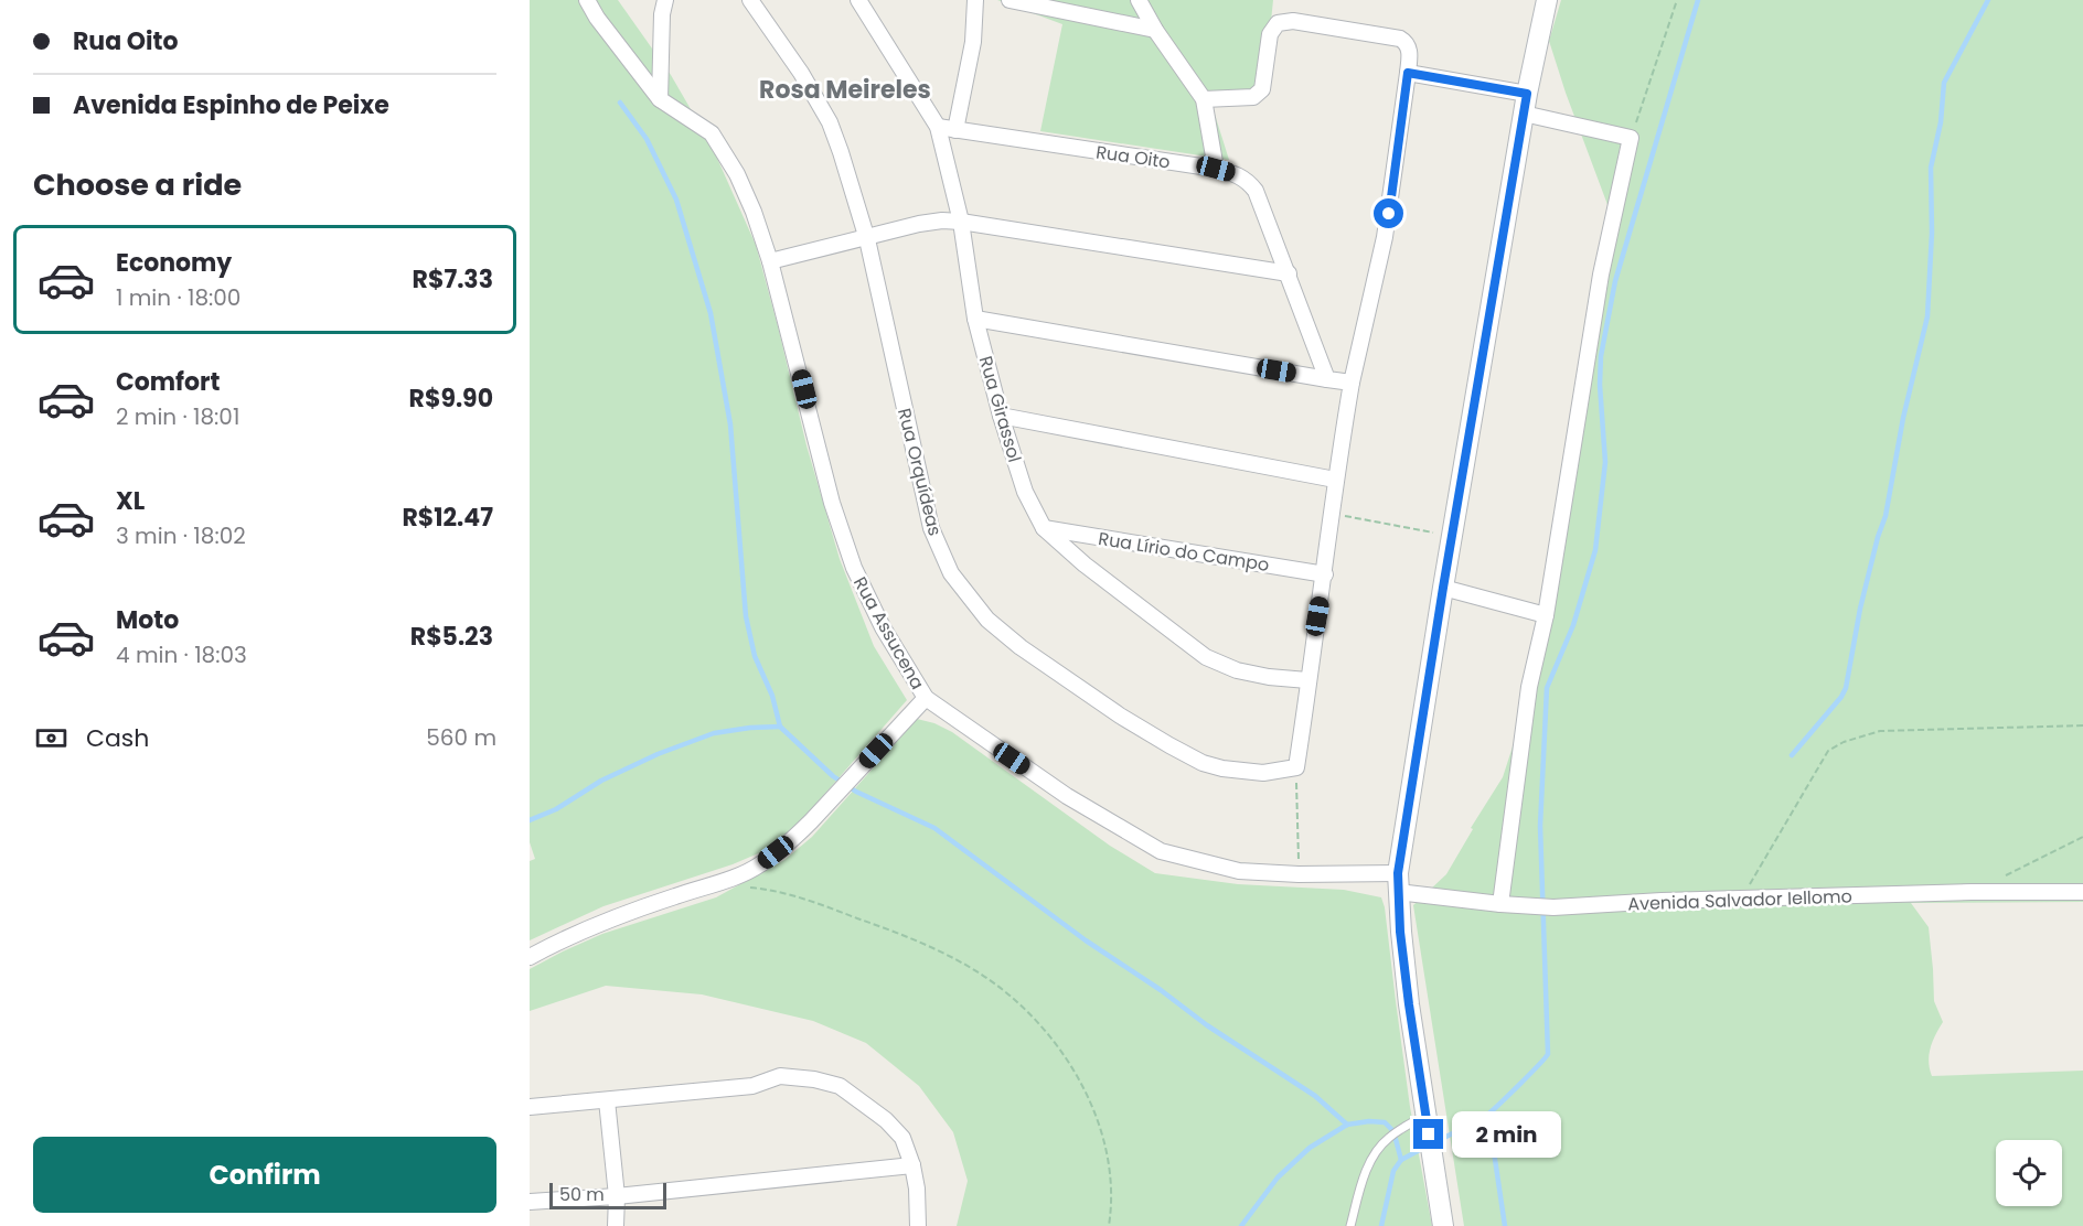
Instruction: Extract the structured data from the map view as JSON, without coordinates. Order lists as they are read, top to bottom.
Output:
{
  "streets": {
    "street": [
      "Rua Oito",
      "Rua Girassol",
      "Rua Orquídeas",
      "Rua Lírio do Campo",
      "Rua Assucena",
      "Avenida Salvador Iellomo"
    ]
  },
  "crossings": [
    ["Rua Oito", "Rua Girassol"],
    ["Rua Girassol", "Rua Lírio do Campo"],
    ["Rua Assucena", "Avenida Salvador Iellomo"]
  ],
  "districts": ["Rosa Meireles"],
  "scale_bar": "50 m",
  "page": {
    "banner": ["Rua Oito", "Avenida Espinho de Peixe"],
    "heading": "Choose a ride",
    "list": [
      {
        "name": "Economy",
        "note": "1 min · 18:00",
        "value": "R$7.33"
      },
      {
        "name": "Comfort",
        "note": "2 min · 18:01",
        "value": "R$9.90"
      },
      {
        "name": "XL",
        "note": "3 min · 18:02",
        "value": "R$12.47"
      },
      {
        "name": "Moto",
        "note": "4 min · 18:03",
        "value": "R$5.23"
      }
    ],
    "pay": ["Cash", "560 m"],
    "bubble": "2 min",
    "buttons": "Confirm",
    "scale": "50 m"
  }
}
